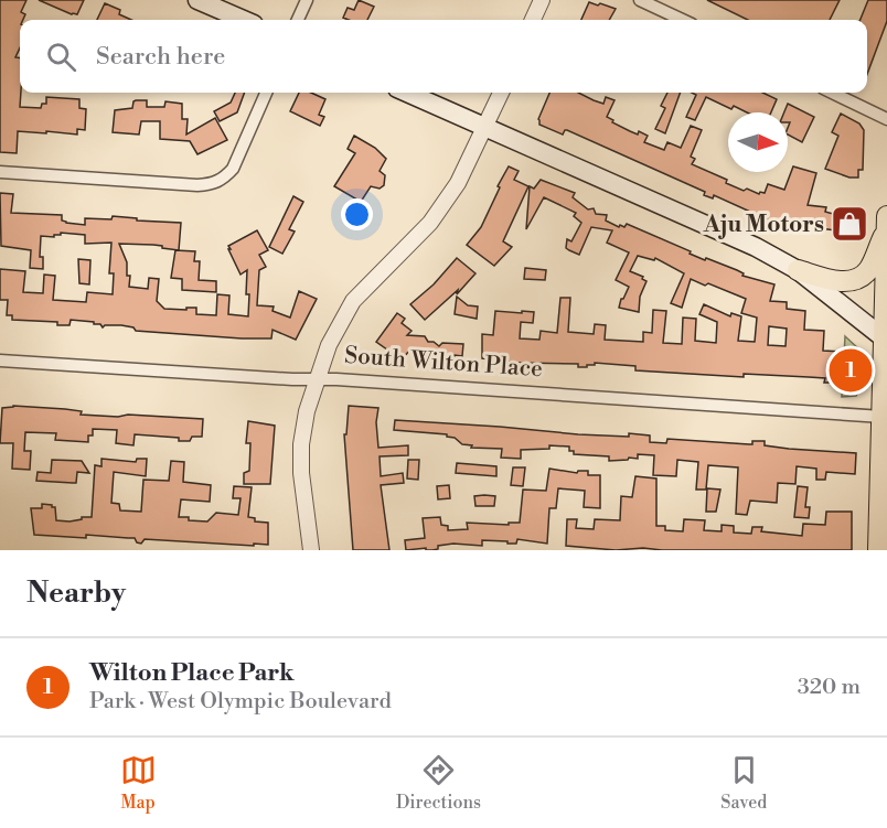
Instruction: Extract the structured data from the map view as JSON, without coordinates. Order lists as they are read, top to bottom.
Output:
{
  "streets": {
    "street": ["South Wilton Place"]
  },
  "places": {
    "shop": ["Aju Motors"]
  },
  "north": "right",
  "page": {
    "search": "Search here",
    "pins": "1",
    "heading": "Nearby",
    "list": [
      {
        "mark": "1",
        "name": "Wilton Place Park",
        "note": "Park · West Olympic Boulevard",
        "value": "320 m"
      }
    ],
    "nav": ["Map", "Directions", "Saved"]
  }
}
